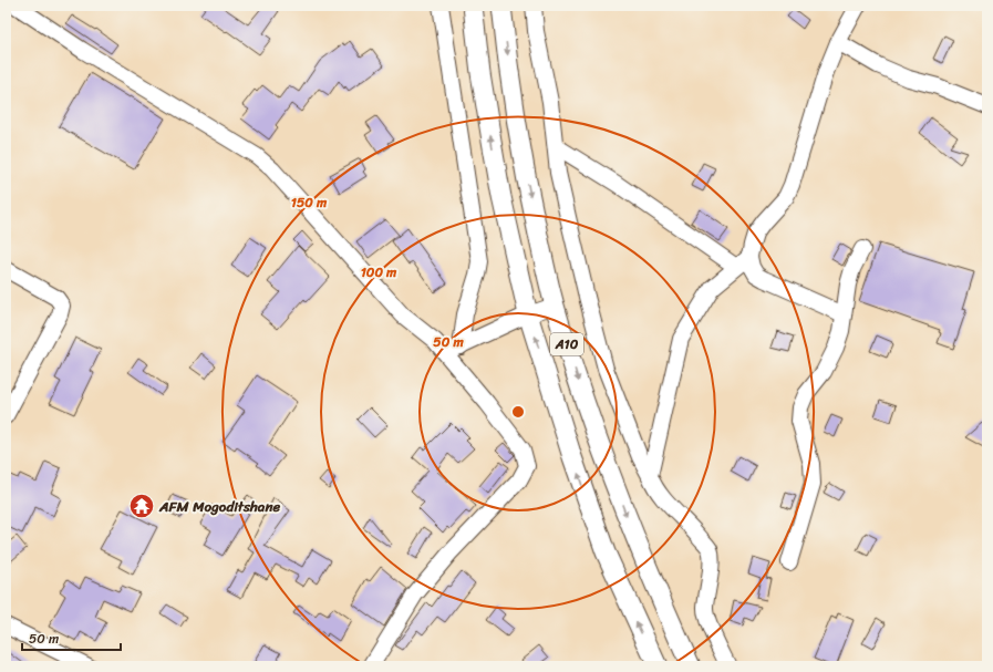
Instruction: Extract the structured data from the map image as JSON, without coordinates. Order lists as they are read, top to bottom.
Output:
{
  "streets": {
    "main road": ["A10"]
  },
  "places": {
    "temple": ["AFM Mogoditshane"]
  },
  "scale_bar": "50 m",
  "rings": ["150 m", "100 m", "50 m"]
}
